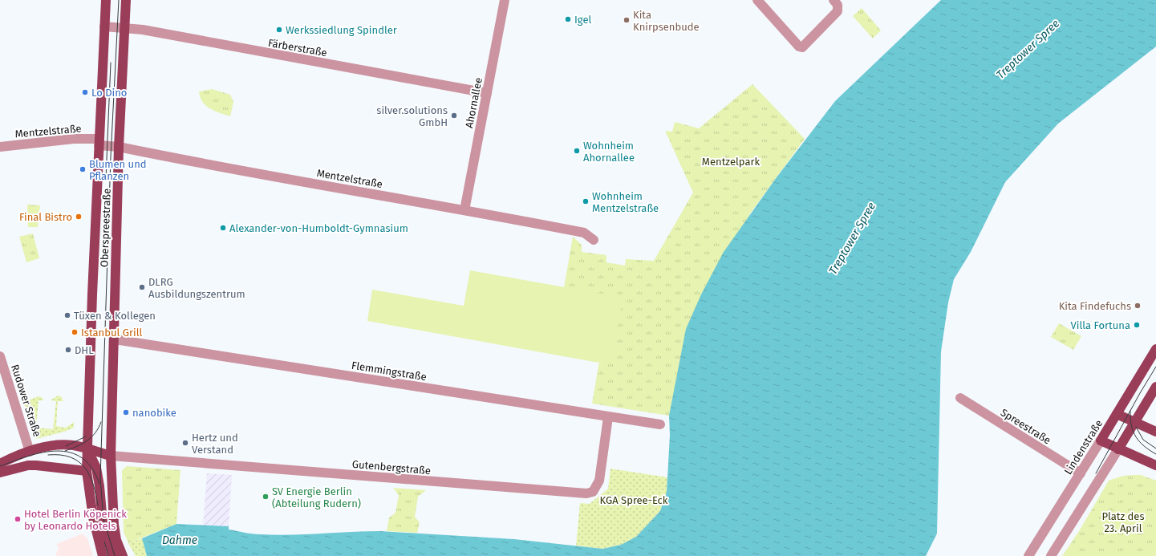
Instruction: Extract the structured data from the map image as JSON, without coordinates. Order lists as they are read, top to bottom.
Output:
{
  "streets": {
    "main road": ["Oberspreestraße", "Lindenstraße"],
    "street": [
      "Färberstraße",
      "Ahornallee",
      "Mentzelstraße",
      "Flemmingstraße",
      "Rudower Straße",
      "Spreestraße",
      "Gutenbergstraße"
    ]
  },
  "crossings": [
    ["Färberstraße", "Ahornallee"],
    ["Färberstraße", "Oberspreestraße"],
    ["Ahornallee", "Mentzelstraße"],
    ["Mentzelstraße", "Oberspreestraße"],
    ["Oberspreestraße", "Flemmingstraße"],
    ["Oberspreestraße", "Gutenbergstraße"],
    ["Flemmingstraße", "Gutenbergstraße"],
    ["Spreestraße", "Lindenstraße"]
  ],
  "water": ["Treptower Spree", "Dahme"],
  "parks": ["Mentzelpark", "KGA Spree-Eck", "Platz des 23. April"],
  "places": [
    "Igel",
    "Kita Knirpsenbude",
    "Werkssiedlung Spindler",
    "Lo Dino",
    "silver.solutions GmbH",
    "Wohnheim Ahornallee",
    "Blumen und Pflanzen",
    "Wohnheim Mentzelstraße",
    "Final Bistro",
    "Alexander-von-Humboldt-Gymnasium",
    "DLRG Ausbildungszentrum",
    "Kita Findefuchs",
    "Tüxen & Kollegen",
    "Villa Fortuna",
    "Istanbul Grill",
    "DHL",
    "nanobike",
    "Hertz und Verstand",
    "SV Energie Berlin (Abteilung Rudern)",
    "Hotel Berlin Köpenick by Leonardo Hotels"
  ]
}
